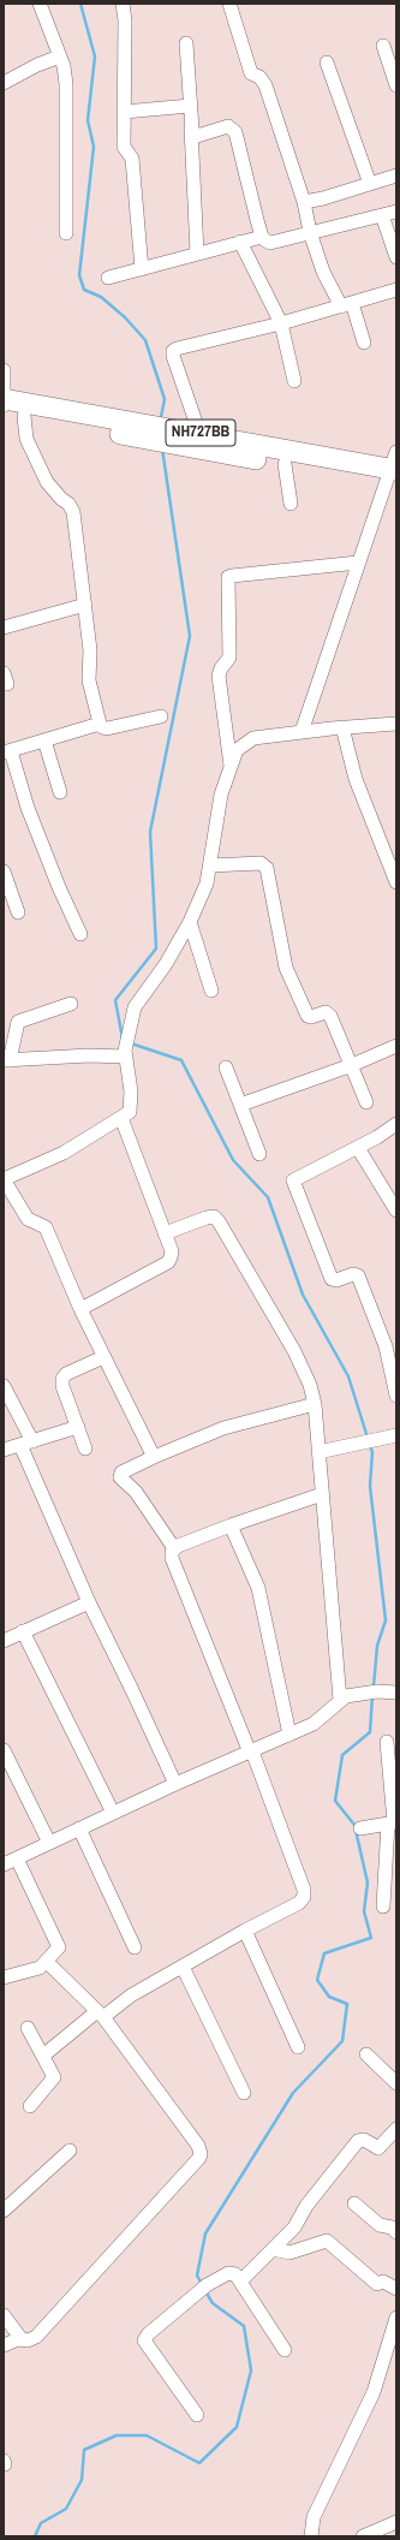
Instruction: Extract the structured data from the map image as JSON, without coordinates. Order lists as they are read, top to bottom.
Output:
{
  "streets": {
    "highway": ["NH727BB"]
  }
}
